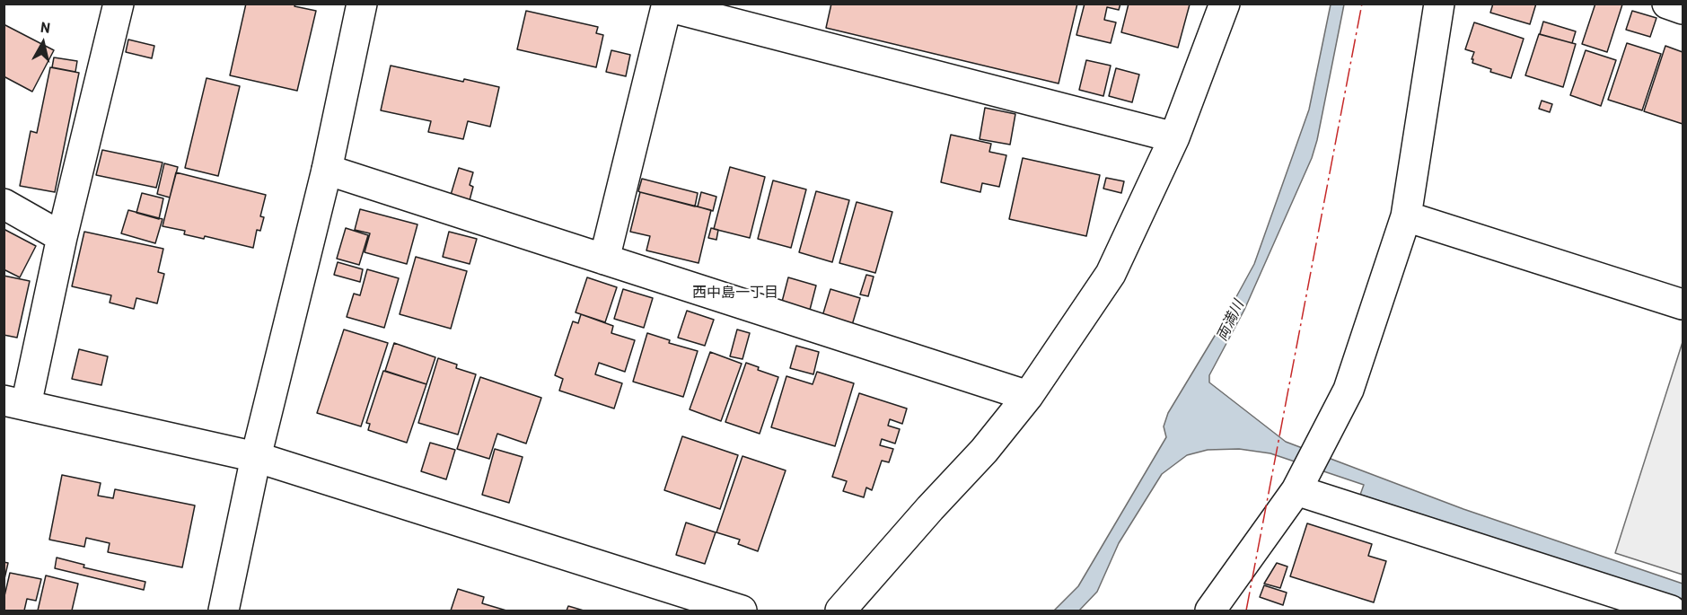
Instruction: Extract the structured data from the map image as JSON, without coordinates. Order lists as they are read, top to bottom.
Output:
{
  "districts": ["西中島一丁目"],
  "water": ["両満川"],
  "north": "top"
}
